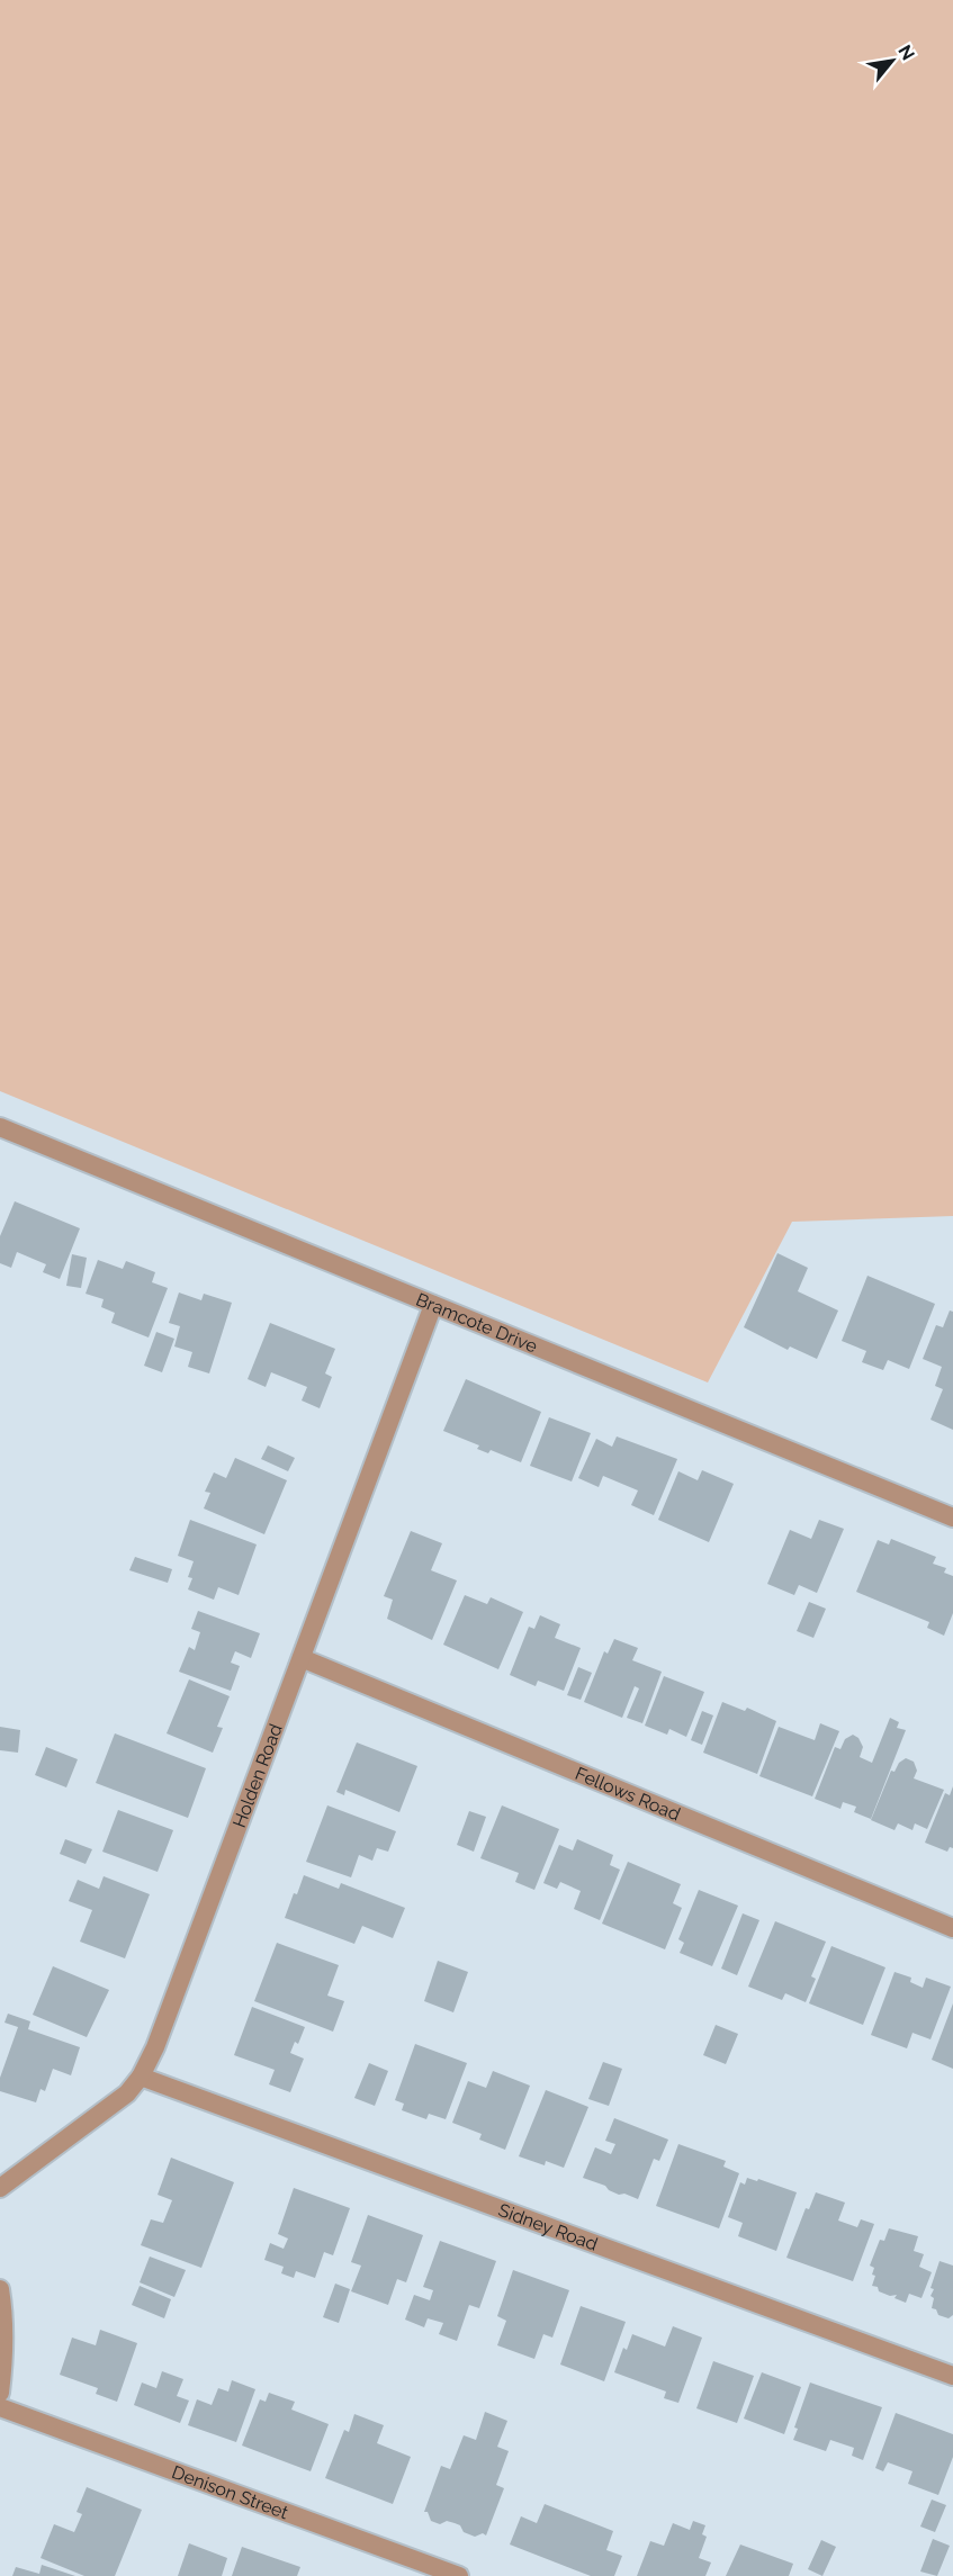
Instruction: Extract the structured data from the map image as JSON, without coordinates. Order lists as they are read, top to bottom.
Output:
{
  "streets": {
    "street": [
      "Bramcote Drive",
      "Holden Road",
      "Fellows Road",
      "Sidney Road",
      "Denison Street"
    ]
  },
  "crossings": [
    ["Bramcote Drive", "Holden Road"],
    ["Holden Road", "Fellows Road"],
    ["Holden Road", "Sidney Road"]
  ],
  "north": "top right"
}
